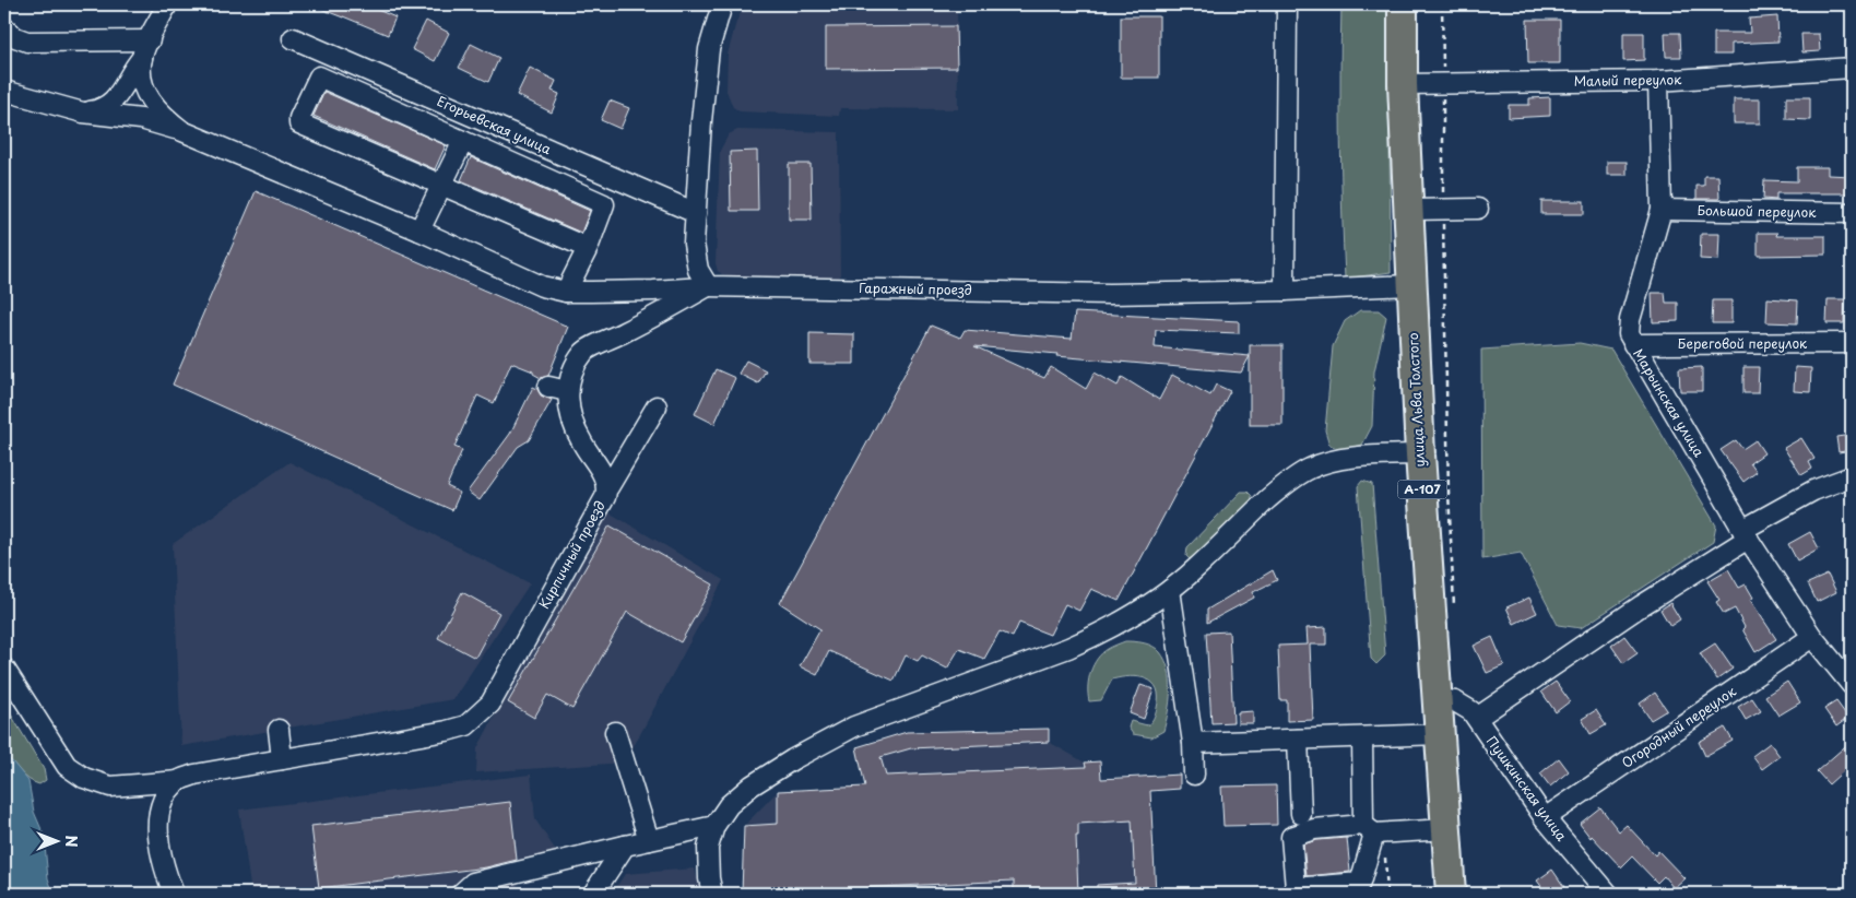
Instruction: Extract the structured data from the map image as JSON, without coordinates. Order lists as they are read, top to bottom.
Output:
{
  "streets": {
    "highway": ["улица Льва Толстого", "А-107"],
    "street": [
      "Малый переулок",
      "Егорьевская улица",
      "Большой переулок",
      "Гаражный проезд",
      "Береговой переулок",
      "Марьинская улица",
      "Кирпичный проезд",
      "Огородный переулок",
      "Пушкинская улица"
    ]
  },
  "crossings": [
    ["Малый переулок", "улица Льва Толстого"],
    ["Малый переулок", "Марьинская улица"],
    ["Большой переулок", "Марьинская улица"],
    ["Гаражный проезд", "улица Льва Толстого"],
    ["Гаражный проезд", "Кирпичный проезд"],
    ["Береговой переулок", "Марьинская улица"],
    ["улица Льва Толстого", "Пушкинская улица"],
    ["Марьинская улица", "Огородный переулок"],
    ["Огородный переулок", "Пушкинская улица"]
  ],
  "north": "right"
}
